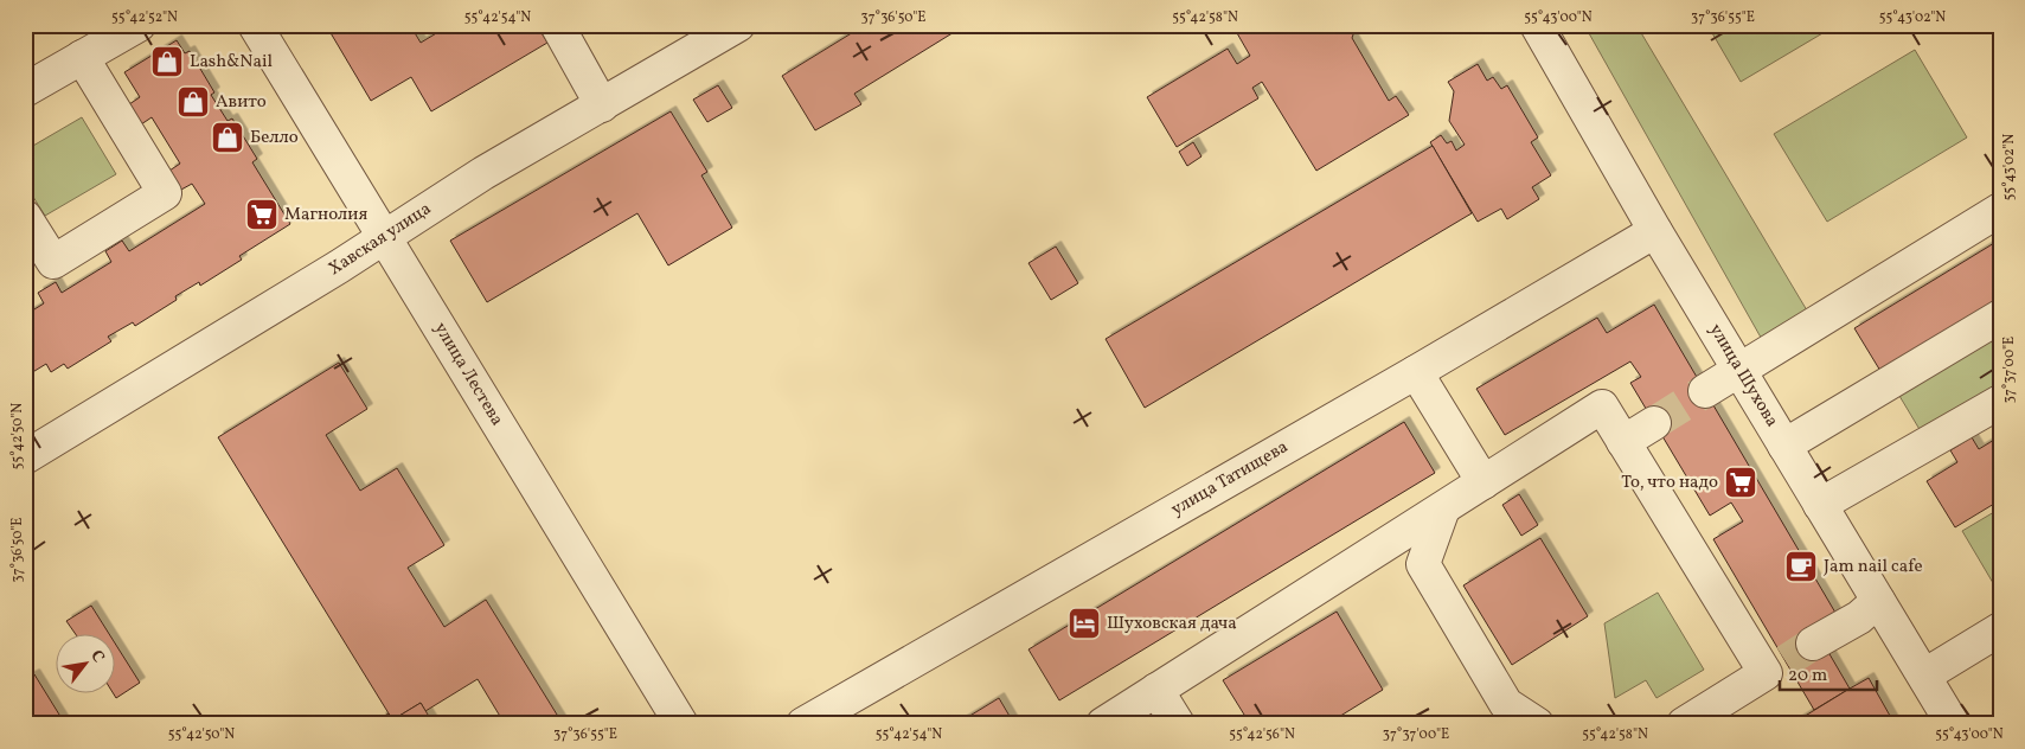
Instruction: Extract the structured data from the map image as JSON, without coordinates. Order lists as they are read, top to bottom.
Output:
{
  "streets": {
    "street": [
      "Хавская улица",
      "улица Лестева",
      "улица Шухова",
      "улица Татищева"
    ]
  },
  "crossings": [
    ["Хавская улица", "улица Лестева"],
    ["улица Шухова", "улица Татищева"]
  ],
  "places": {
    "shop": ["Lash&Nail", "Авито", "Белло"],
    "supermarket": ["Магнолия", "То, что надо"],
    "cafe": ["Jam nail cafe"],
    "hotel": ["Шуховская дача"]
  },
  "scale_bar": "20 m",
  "north": "top right",
  "coordinates": [
    "55°42'52\"N",
    "55°42'54\"N",
    "37°36'50\"E",
    "55°42'58\"N",
    "55°43'00\"N",
    "37°36'55\"E",
    "55°43'02\"N",
    "37°37'00\"E",
    "55°42'50\"N",
    "55°42'56\"N"
  ]
}
